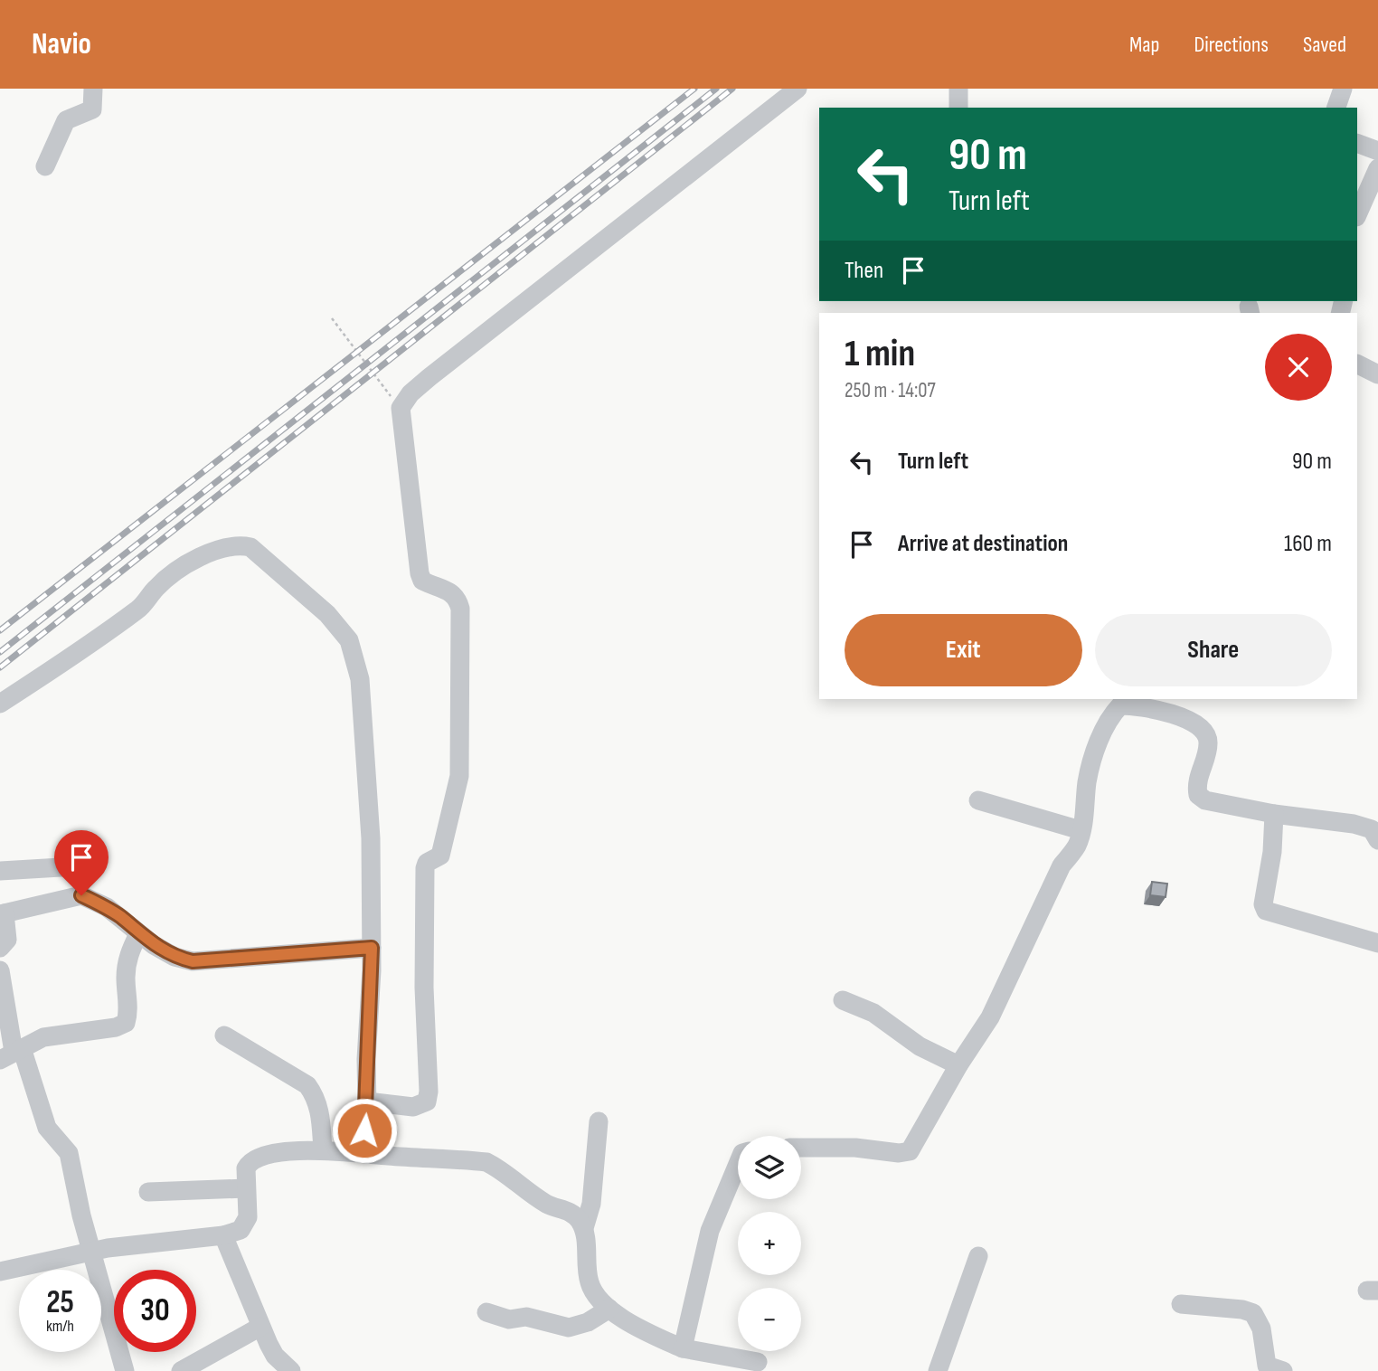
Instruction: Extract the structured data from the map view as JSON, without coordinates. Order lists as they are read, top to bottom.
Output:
{
  "page": {
    "header": "Navio",
    "nav": ["Map", "Directions", "Saved"],
    "turn": ["90 m", "Turn left"],
    "then": "Then",
    "heading": ["1 min", "250 m · 14:07"],
    "list": [
      {
        "name": "Turn left",
        "value": "90 m"
      },
      {
        "name": "Arrive at destination",
        "value": "160 m"
      }
    ],
    "buttons": ["Exit", "Share"],
    "map_buttons": ["+", "−"],
    "speed": "25 km/h",
    "limit": "30"
  }
}
